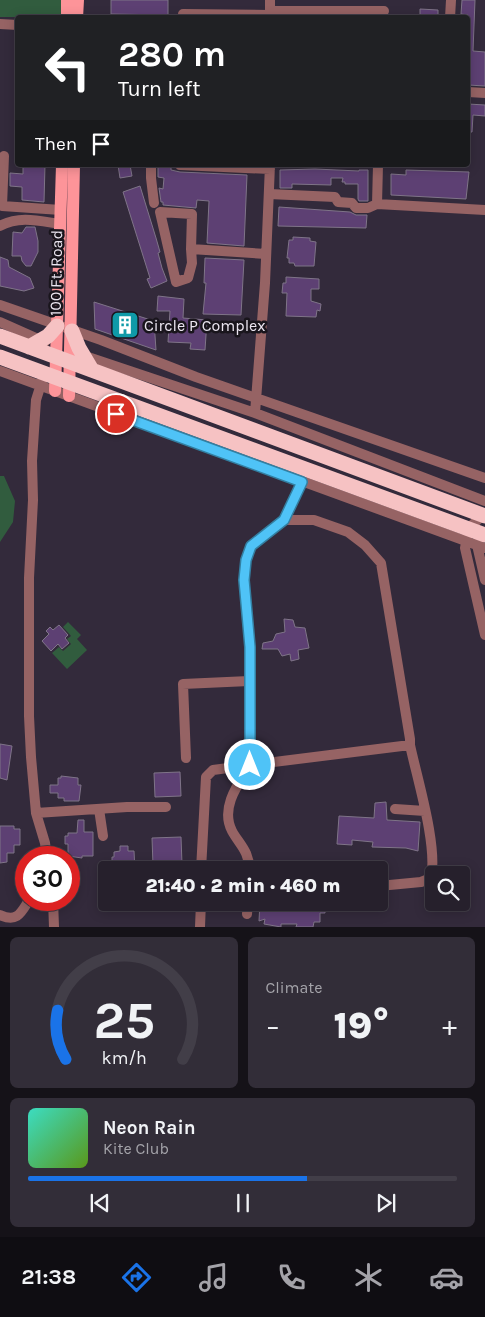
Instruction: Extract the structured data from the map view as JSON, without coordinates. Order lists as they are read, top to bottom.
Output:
{
  "streets": {
    "main road": ["100 Ft. Road"]
  },
  "places": {
    "building": ["Circle P Complex"]
  },
  "page": {
    "turn": ["280 m", "Turn left"],
    "then": "Then",
    "limit": "30",
    "trip": "21:40 · 2 min · 460 m",
    "tile": "Climate",
    "heat": ["−", "19°", "+"],
    "song": ["Neon Rain", "Kite Club"],
    "tabs": "21:38",
    "gauge": ["25", "km/h"]
  }
}
